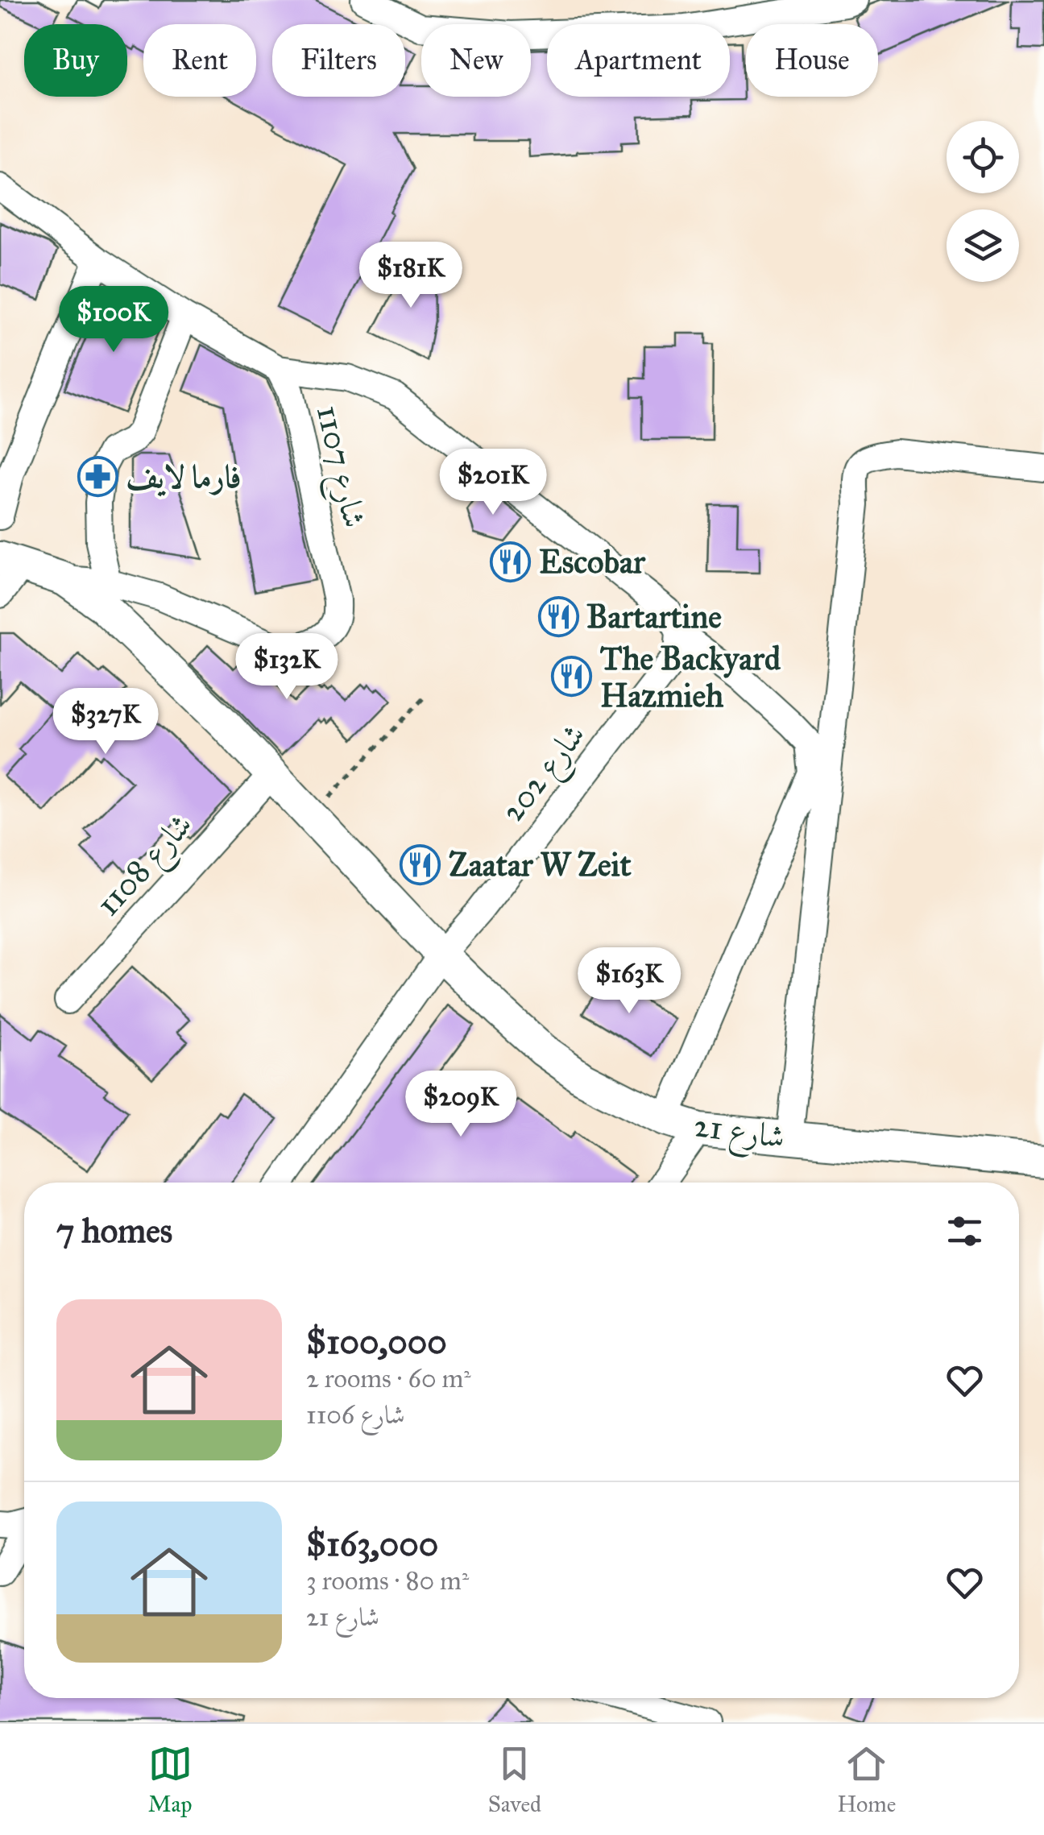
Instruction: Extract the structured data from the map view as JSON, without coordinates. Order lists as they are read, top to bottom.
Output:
{
  "streets": {
    "main road": ["شارع 21"],
    "street": ["شارع 1107", "شارع 202", "شارع 1108"]
  },
  "crossings": [
    ["شارع 1107", "شارع 21"],
    ["شارع 202", "شارع 21"],
    ["شارع 1108", "شارع 21"]
  ],
  "places": {
    "pharmacy": ["فارما لايف"],
    "restaurant": [
      "Escobar",
      "Bartartine",
      "The Backyard Hazmieh",
      "Zaatar W Zeit"
    ]
  },
  "page": {
    "chip": [
      "Buy",
      "Rent",
      "Filters",
      "New",
      "Apartment",
      "House"
    ],
    "price": [
      "$181K",
      "$100K",
      "$201K",
      "$132K",
      "$327K",
      "$163K",
      "$209K"
    ],
    "heading": "7 homes",
    "list": [
      {
        "name": "$100,000",
        "note": "2 rooms · 60 m² · شارع 1106"
      },
      {
        "name": "$163,000",
        "note": "3 rooms · 80 m² · شارع 21"
      }
    ],
    "tabs": ["Map", "Saved", "Home"]
  }
}
